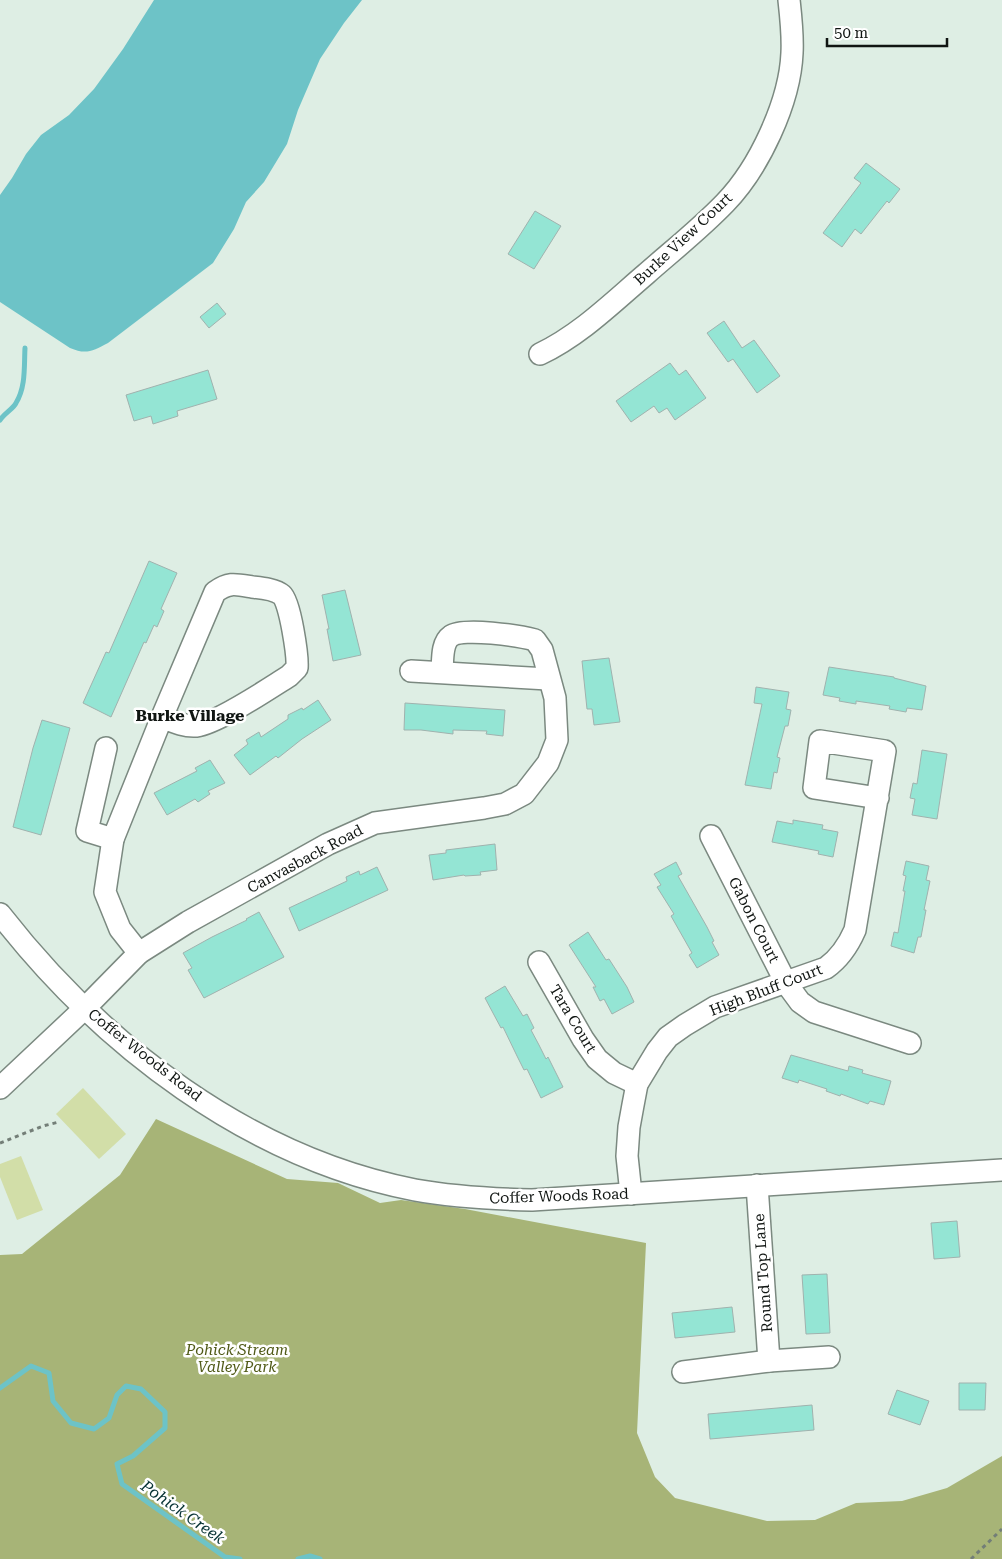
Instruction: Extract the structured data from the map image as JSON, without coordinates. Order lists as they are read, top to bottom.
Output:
{
  "streets": {
    "street": [
      "Burke View Court",
      "Canvasback Road",
      "Gabon Court",
      "High Bluff Court",
      "Tara Court",
      "Coffer Woods Road",
      "Round Top Lane"
    ]
  },
  "crossings": [
    ["Canvasback Road", "Coffer Woods Road"],
    ["Gabon Court", "High Bluff Court"],
    ["High Bluff Court", "Tara Court"],
    ["High Bluff Court", "Coffer Woods Road"],
    ["Coffer Woods Road", "Round Top Lane"]
  ],
  "districts": ["Burke Village"],
  "water": ["Pohick Creek"],
  "parks": ["Pohick Stream Valley Park"],
  "scale_bar": "50 m"
}
